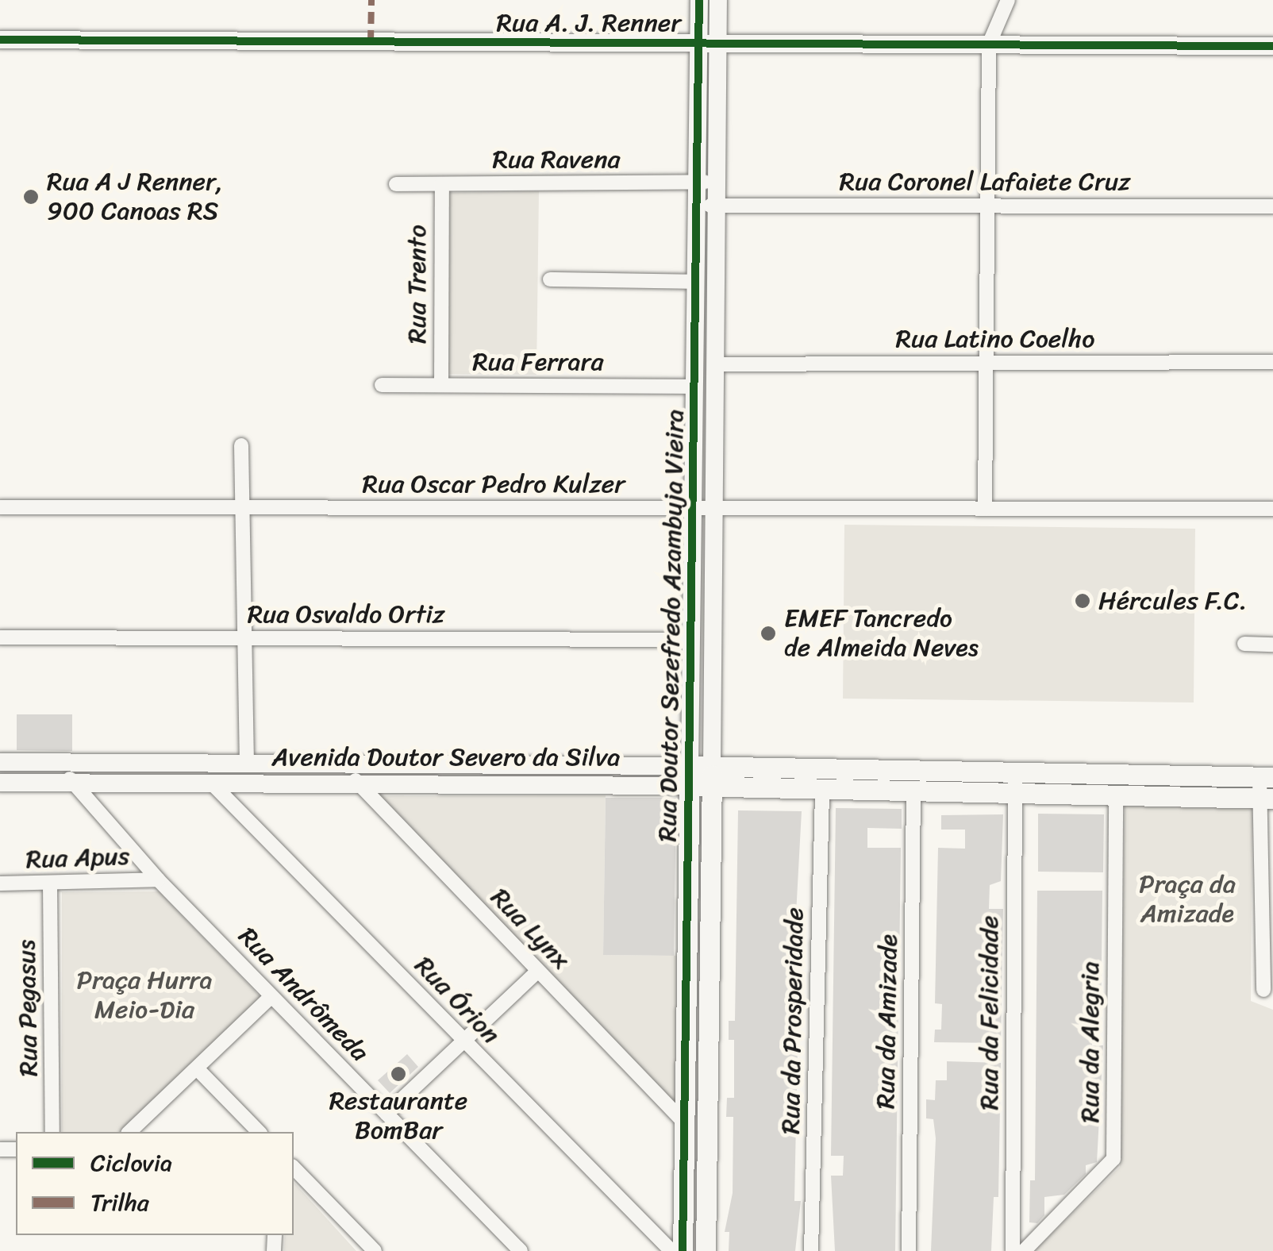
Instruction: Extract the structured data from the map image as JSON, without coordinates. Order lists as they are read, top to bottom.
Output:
{
  "streets": {
    "main road": ["Rua Doutor Sezefredo Azambuja Vieira", "Avenida Doutor Severo da Silva"],
    "street": [
      "Rua A. J. Renner",
      "Rua Ravena",
      "Rua Coronel Lafaiete Cruz",
      "Rua Trento",
      "Rua Latino Coelho",
      "Rua Ferrara",
      "Rua Oscar Pedro Kulzer",
      "Rua Osvaldo Ortiz",
      "Rua Apus",
      "Rua Lynx",
      "Rua Andrômeda",
      "Rua Órion",
      "Rua Pegasus",
      "Rua da Felicidade",
      "Rua da Prosperidade",
      "Rua da Amizade",
      "Rua da Alegria"
    ]
  },
  "crossings": [
    ["Rua A. J. Renner", "Rua Doutor Sezefredo Azambuja Vieira"],
    ["Rua Ravena", "Rua Trento"],
    ["Rua Ravena", "Rua Doutor Sezefredo Azambuja Vieira"],
    ["Rua Coronel Lafaiete Cruz", "Rua Doutor Sezefredo Azambuja Vieira"],
    ["Rua Trento", "Rua Ferrara"],
    ["Rua Latino Coelho", "Rua Doutor Sezefredo Azambuja Vieira"],
    ["Rua Ferrara", "Rua Doutor Sezefredo Azambuja Vieira"],
    ["Rua Oscar Pedro Kulzer", "Rua Doutor Sezefredo Azambuja Vieira"],
    ["Rua Osvaldo Ortiz", "Rua Doutor Sezefredo Azambuja Vieira"],
    ["Rua Doutor Sezefredo Azambuja Vieira", "Avenida Doutor Severo da Silva"],
    ["Rua Doutor Sezefredo Azambuja Vieira", "Rua Lynx"],
    ["Avenida Doutor Severo da Silva", "Rua Lynx"],
    ["Avenida Doutor Severo da Silva", "Rua Andrômeda"],
    ["Avenida Doutor Severo da Silva", "Rua Órion"],
    ["Avenida Doutor Severo da Silva", "Rua da Felicidade"],
    ["Avenida Doutor Severo da Silva", "Rua da Prosperidade"],
    ["Avenida Doutor Severo da Silva", "Rua da Amizade"],
    ["Avenida Doutor Severo da Silva", "Rua da Alegria"],
    ["Rua Apus", "Rua Andrômeda"],
    ["Rua Apus", "Rua Pegasus"]
  ],
  "parks": ["Praça da Amizade", "Praça Hurra Meio-Dia"],
  "places": [
    "Rua A J Renner, 900 Canoas RS",
    "Hércules F.C.",
    "EMEF Tancredo de Almeida Neves",
    "Restaurante BomBar"
  ],
  "legend": ["Ciclovia", "Trilha"]
}
